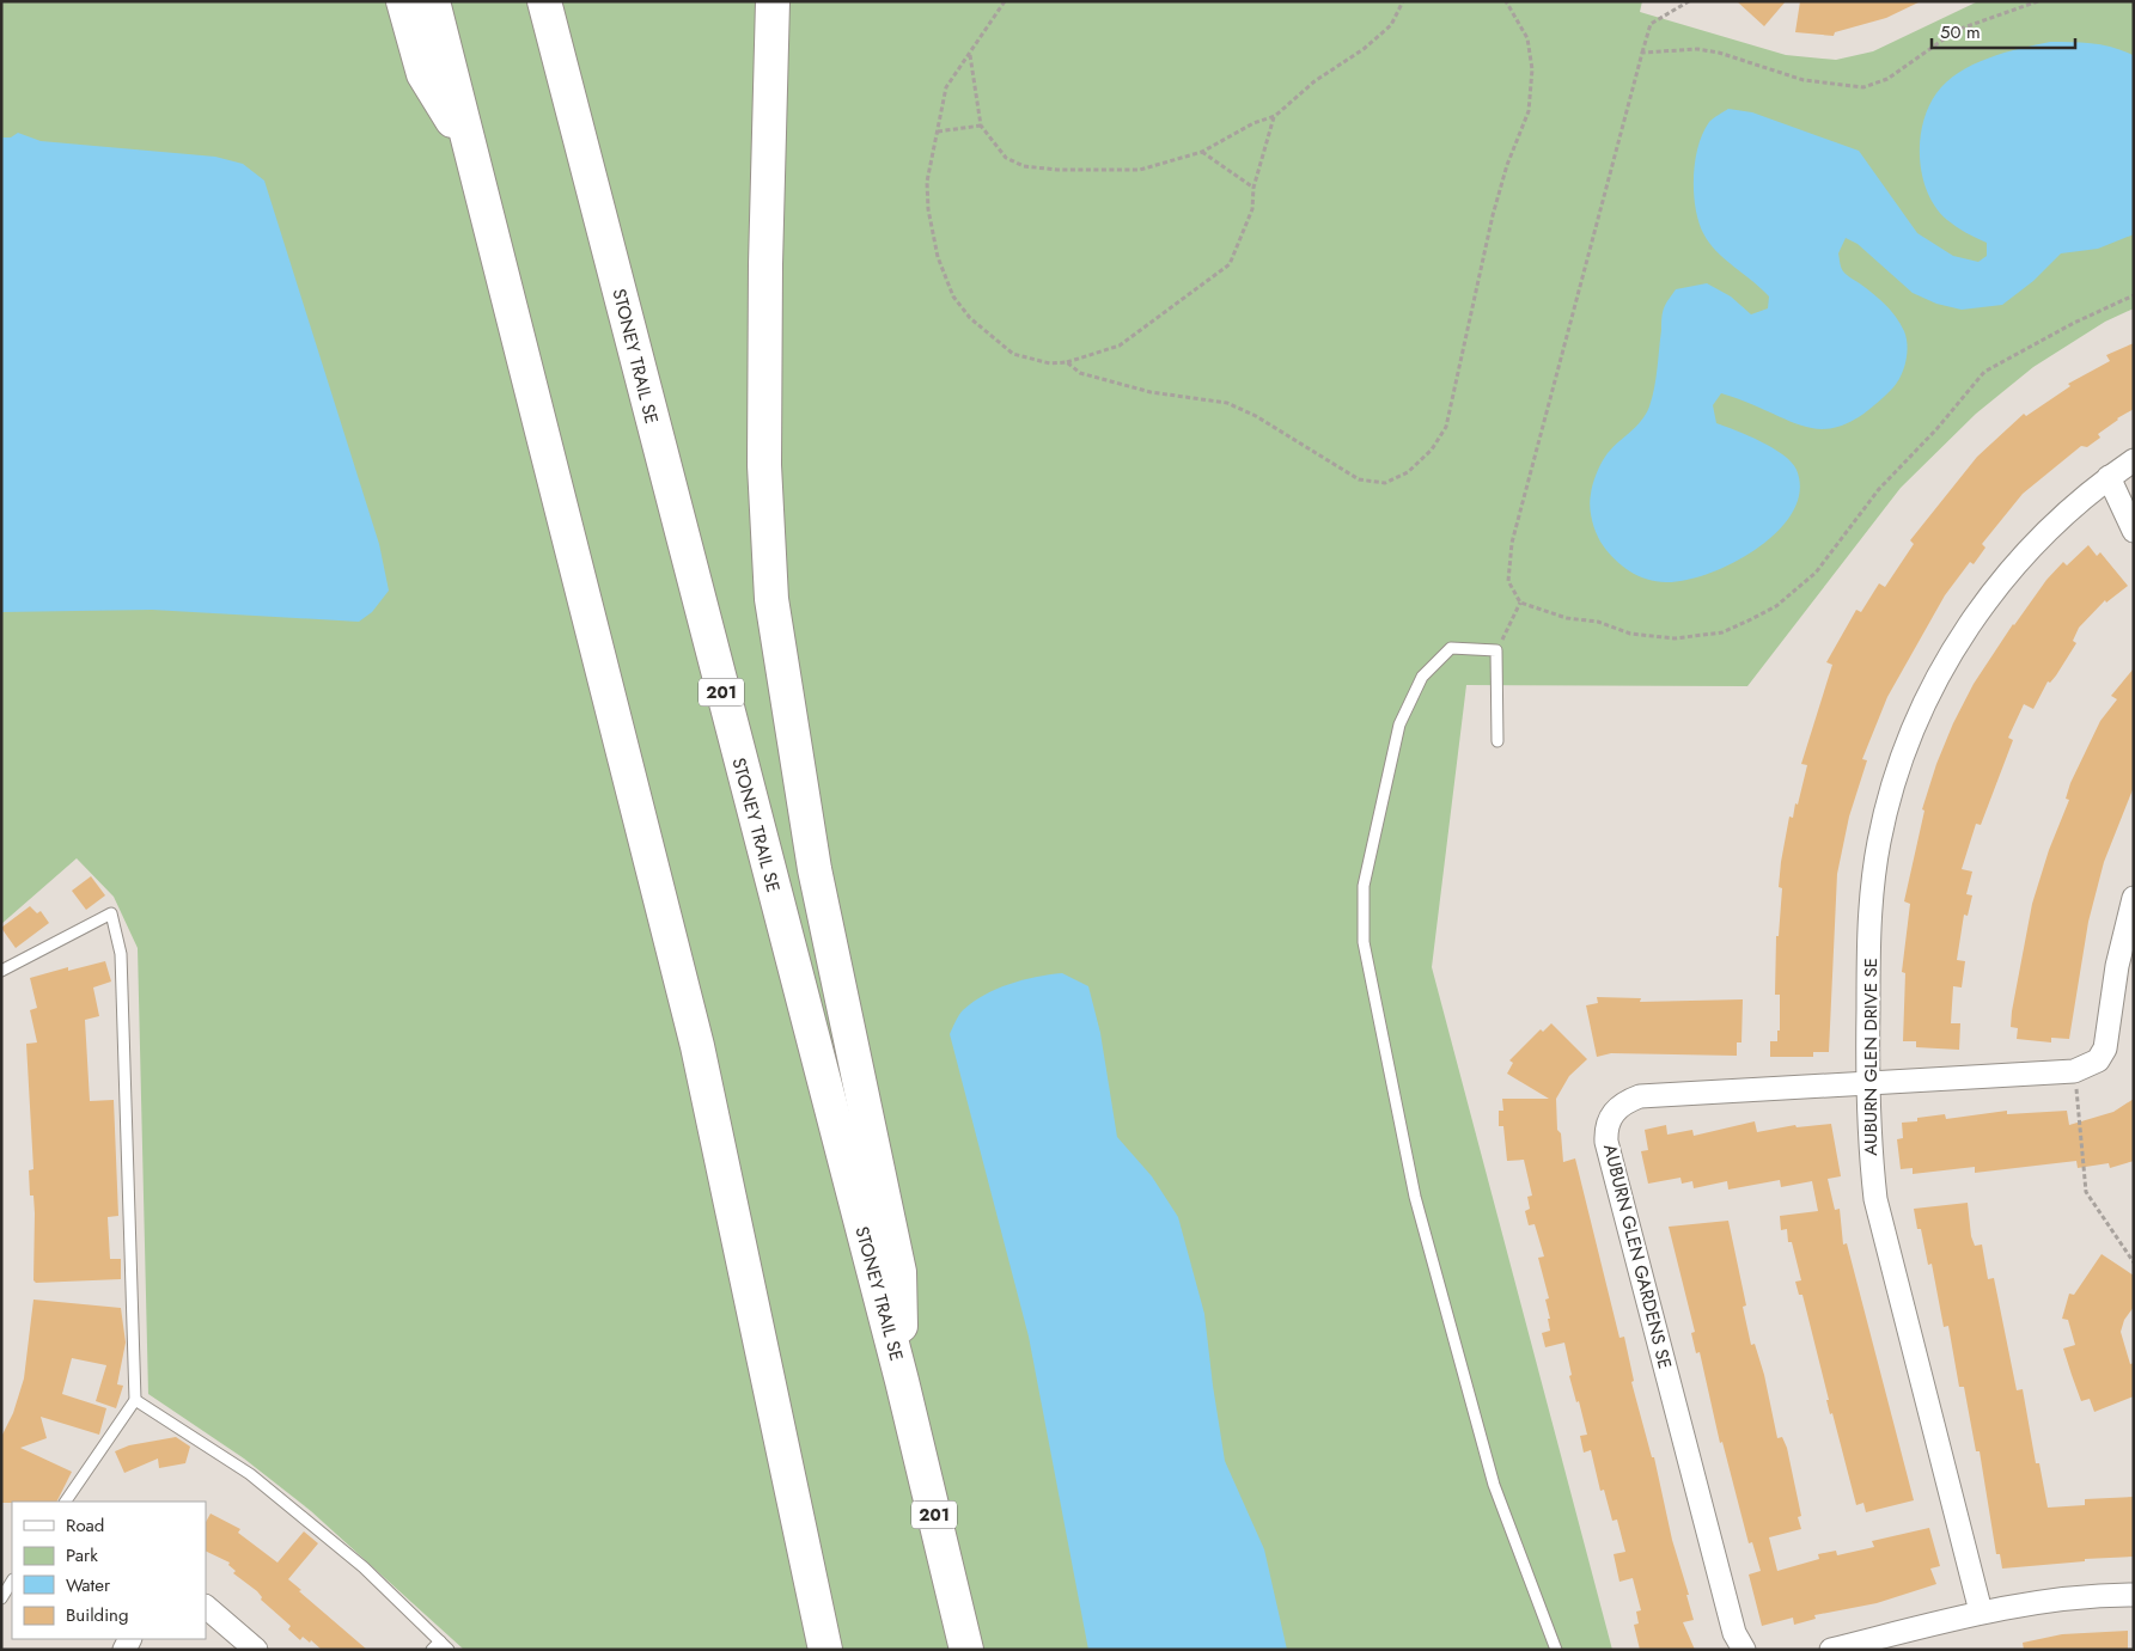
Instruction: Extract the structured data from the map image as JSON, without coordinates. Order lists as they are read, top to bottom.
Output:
{
  "streets": {
    "highway": ["STONEY TRAIL SE", "201"],
    "street": ["AUBURN GLEN DRIVE SE", "AUBURN GLEN GARDENS SE"]
  },
  "crossings": [
    ["AUBURN GLEN DRIVE SE", "AUBURN GLEN GARDENS SE"]
  ],
  "legend": [
    "Road",
    "Park",
    "Water",
    "Building"
  ],
  "scale_bar": "50 m"
}
